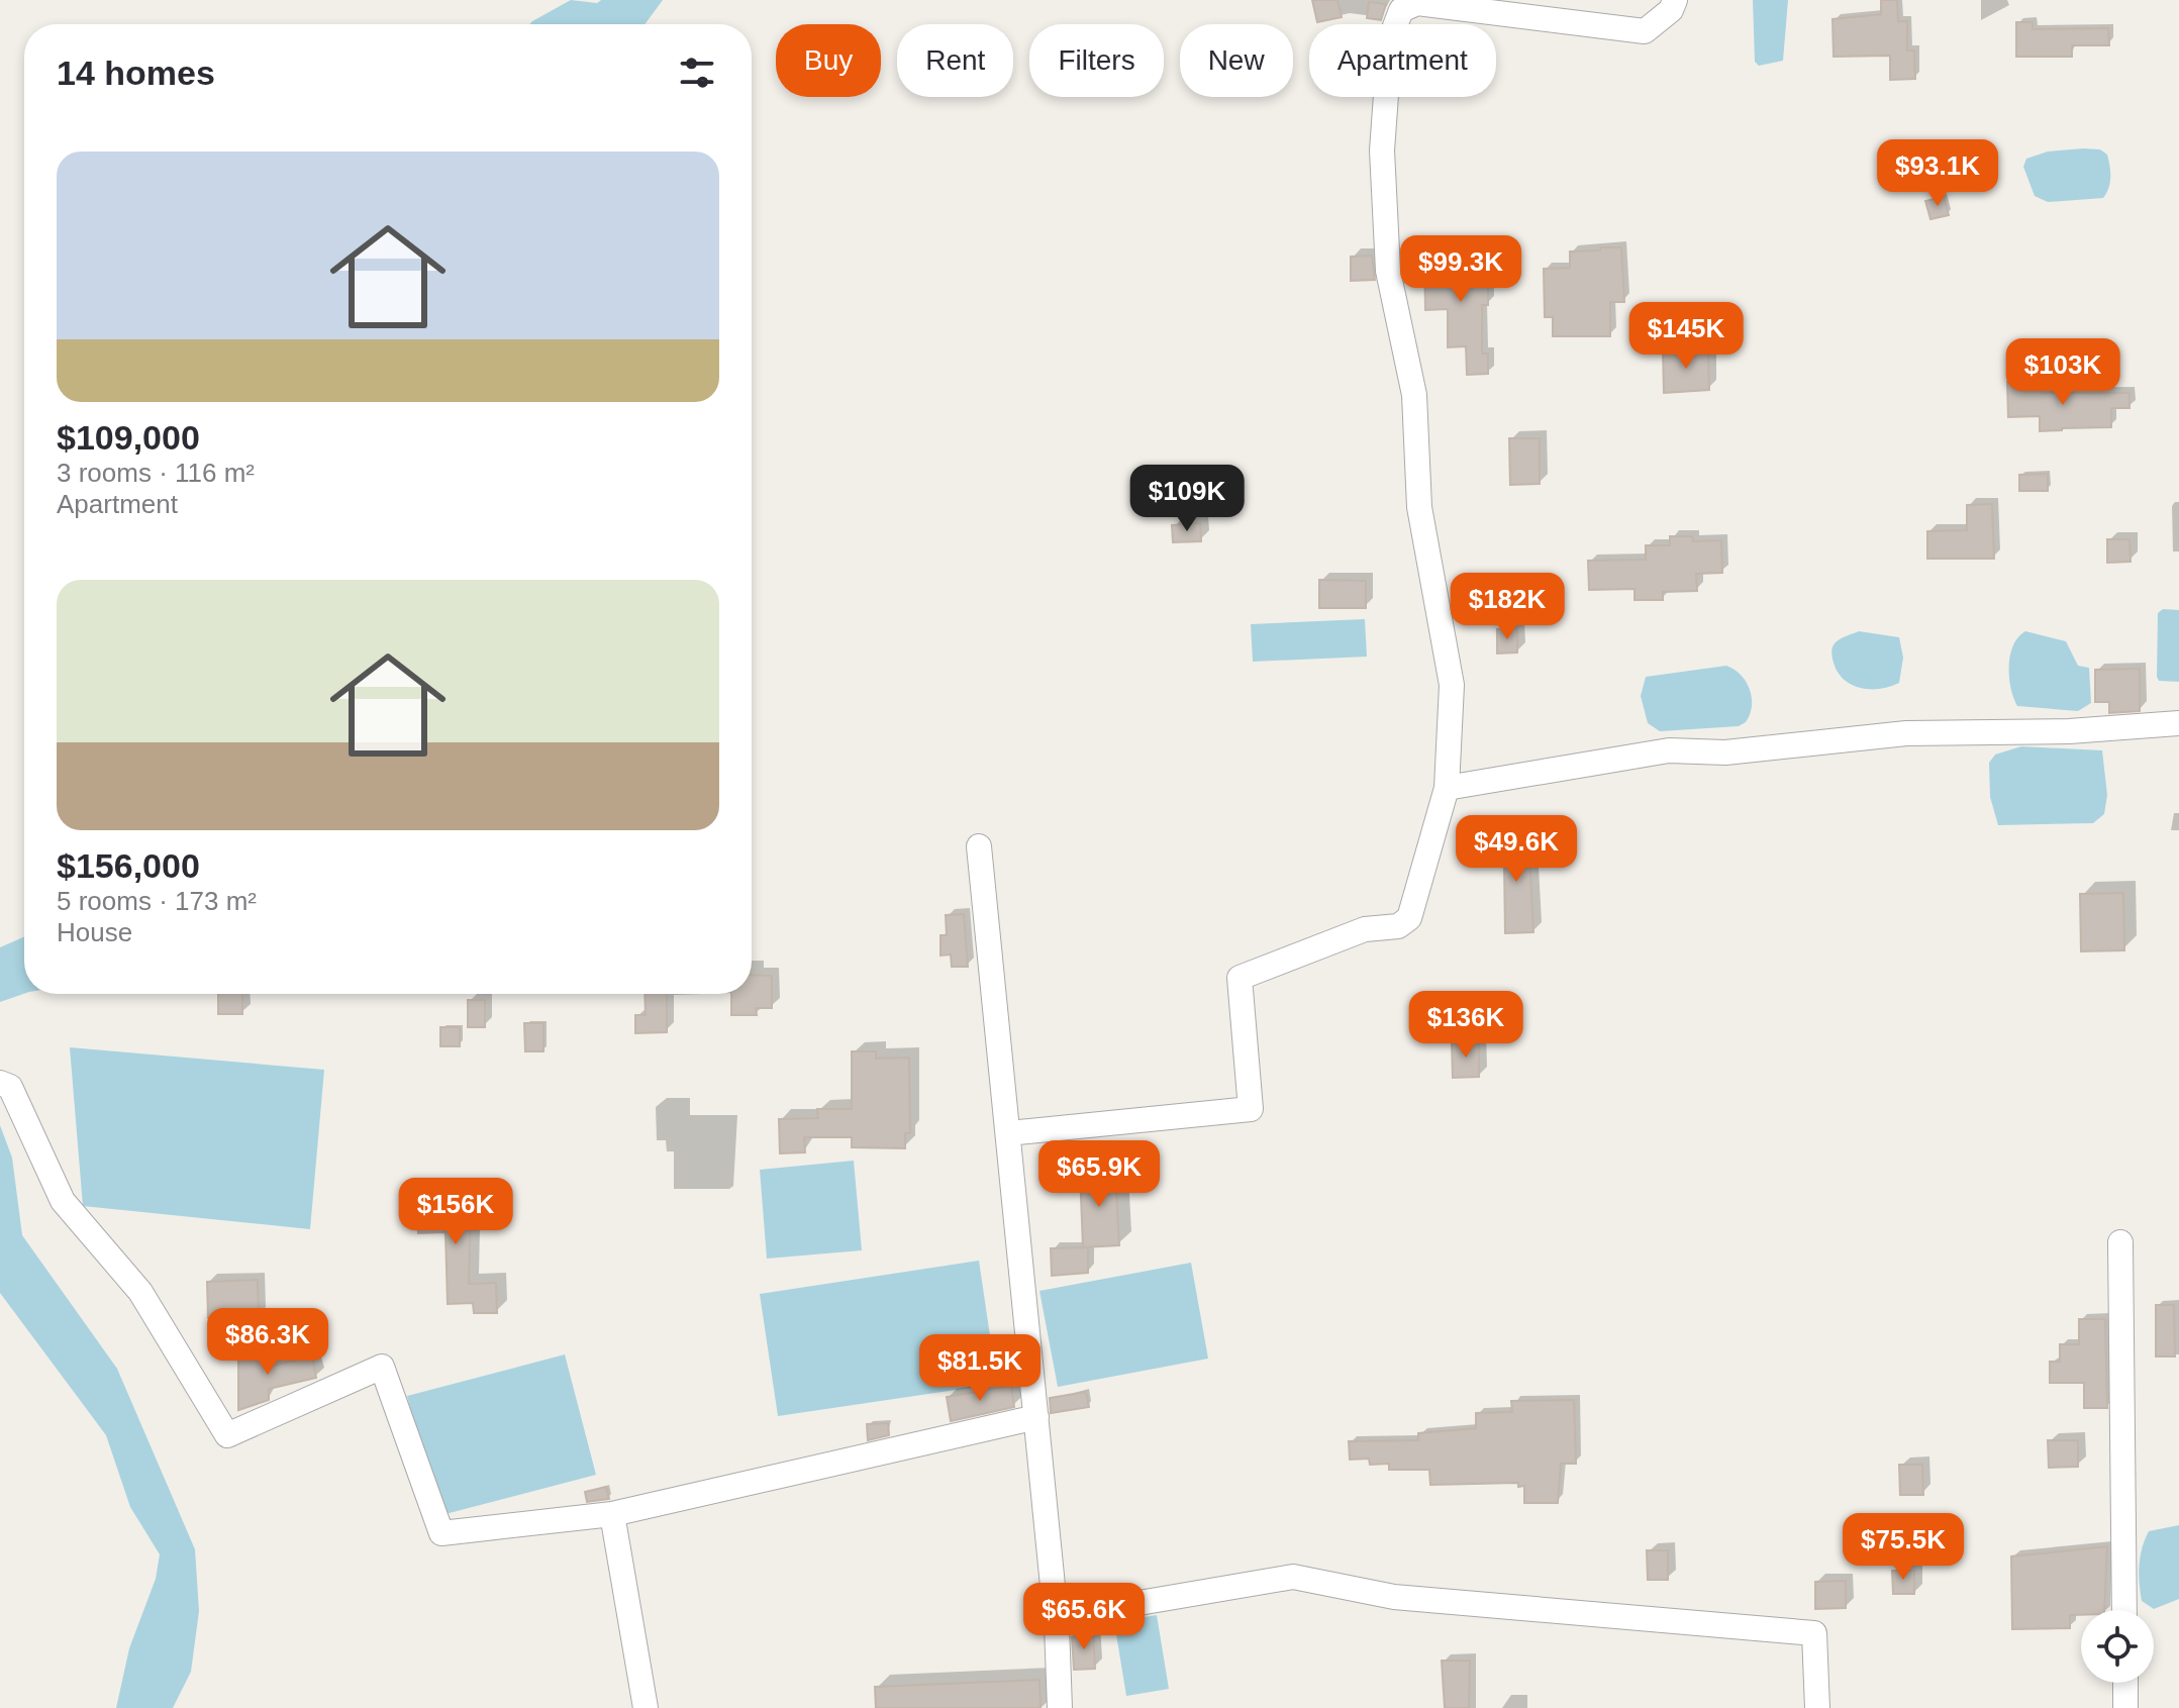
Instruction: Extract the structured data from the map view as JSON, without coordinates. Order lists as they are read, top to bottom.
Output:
{
  "page": {
    "chip": [
      "Buy",
      "Rent",
      "Filters",
      "New",
      "Apartment"
    ],
    "heading": "14 homes",
    "list": [
      {
        "name": "$109,000",
        "note": "3 rooms · 116 m² · Apartment"
      },
      {
        "name": "$156,000",
        "note": "5 rooms · 173 m² · House"
      }
    ],
    "price": [
      "$93.1K",
      "$99.3K",
      "$145K",
      "$103K",
      "$109K",
      "$182K",
      "$49.6K",
      "$136K",
      "$65.9K",
      "$156K",
      "$86.3K",
      "$81.5K",
      "$75.5K",
      "$65.6K"
    ]
  }
}
